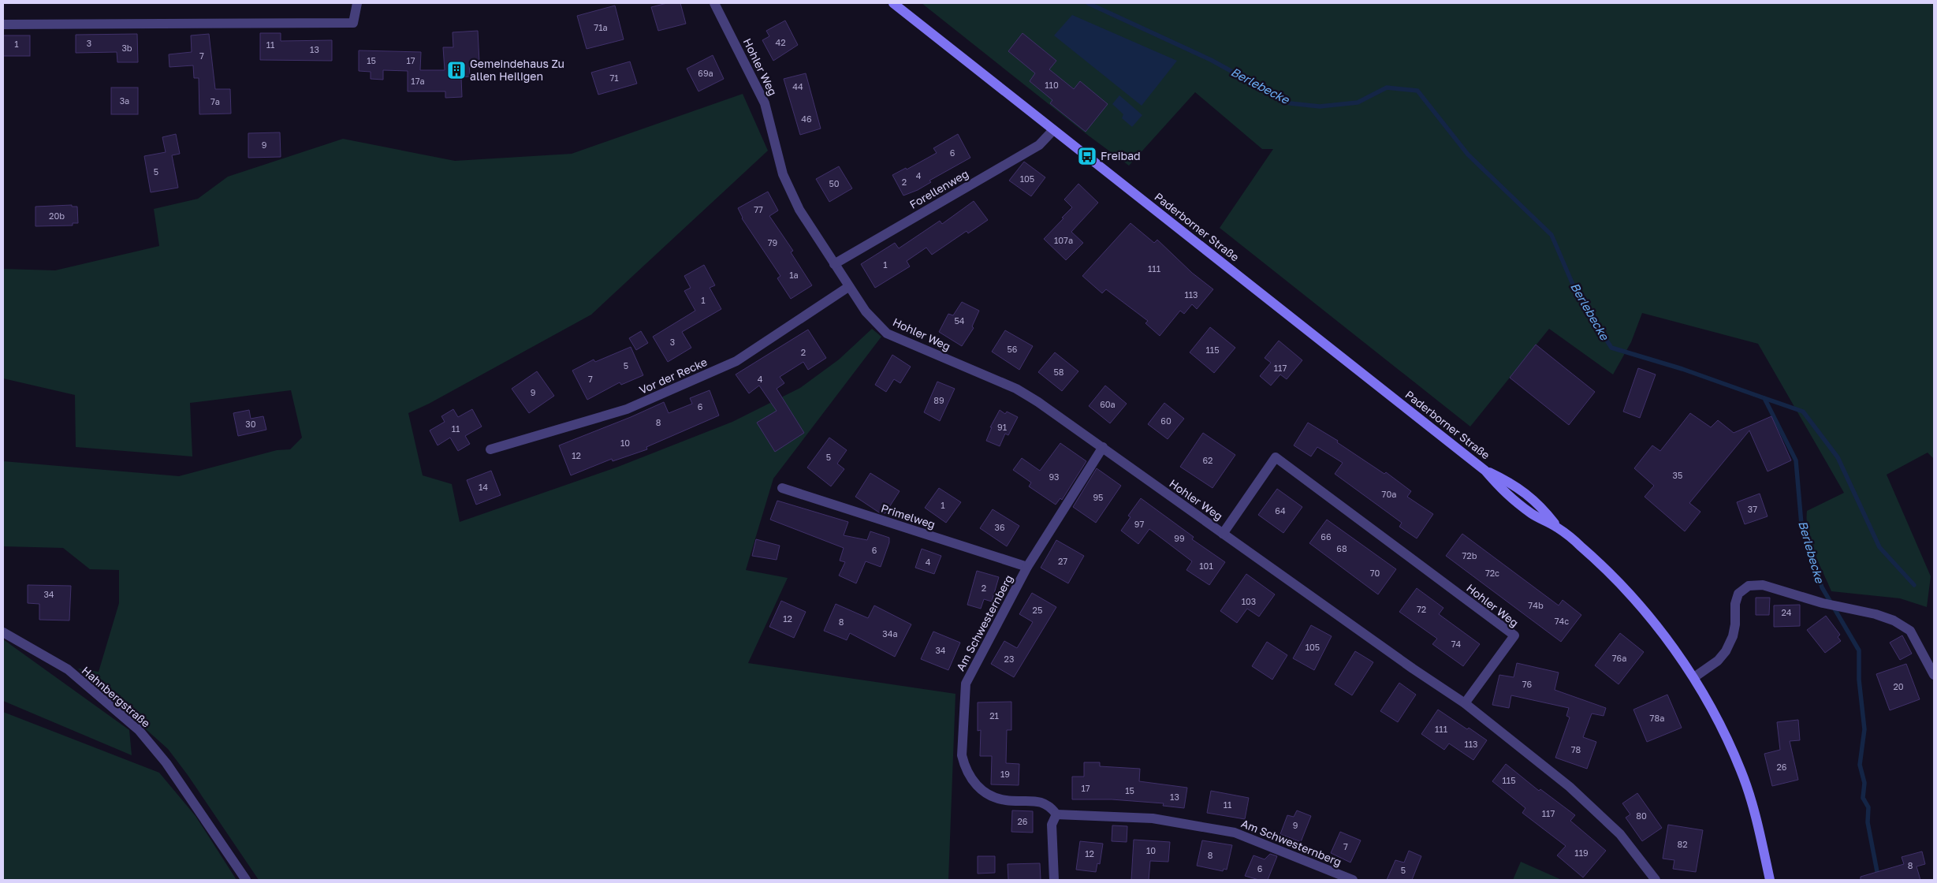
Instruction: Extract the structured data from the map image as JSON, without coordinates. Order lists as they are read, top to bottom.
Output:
{
  "streets": {
    "main road": ["Paderborner Straße"],
    "street": [
      "Hohler Weg",
      "Forellenweg",
      "Vor der Recke",
      "Primelweg",
      "Am Schwesternberg",
      "Hahnbergstraße"
    ]
  },
  "crossings": [
    ["Hohler Weg", "Forellenweg"],
    ["Hohler Weg", "Vor der Recke"],
    ["Hohler Weg", "Am Schwesternberg"],
    ["Forellenweg", "Paderborner Straße"],
    ["Primelweg", "Am Schwesternberg"]
  ],
  "water": ["Berlebecke"],
  "places": {
    "building": ["Gemeindehaus Zu allen Heiligen"],
    "bus stop": ["Freibad"]
  },
  "house_numbers": [
    "71a",
    "42",
    "3",
    "1",
    "11",
    "3b",
    "13",
    "7",
    "15",
    "17",
    "69a",
    "71",
    "17a",
    "110",
    "44",
    "3a",
    "7a",
    "46",
    "9",
    "6",
    "5",
    "4",
    "105",
    "2",
    "50",
    "77",
    "20b",
    "107a",
    "79",
    "1",
    "111",
    "1a",
    "113",
    "1",
    "54",
    "3",
    "56",
    "115",
    "2",
    "5",
    "117",
    "58",
    "7",
    "4",
    "9",
    "89",
    "60a",
    "6",
    "60",
    "8",
    "30",
    "91",
    "11",
    "10",
    "12",
    "5",
    "62",
    "35",
    "93",
    "14",
    "70a",
    "95",
    "1",
    "37",
    "64",
    "97",
    "36",
    "66",
    "99",
    "68",
    "6",
    "72b",
    "27",
    "4",
    "101",
    "70",
    "72c",
    "2",
    "34",
    "103",
    "74b",
    "72",
    "25",
    "24",
    "12",
    "74c",
    "8",
    "34a",
    "74",
    "105",
    "34",
    "76a",
    "23",
    "76",
    "20",
    "21",
    "78a",
    "111",
    "113",
    "78",
    "26",
    "19",
    "115",
    "17",
    "15",
    "13",
    "11",
    "117",
    "80",
    "26",
    "9",
    "82",
    "7",
    "10",
    "119",
    "12",
    "8",
    "8",
    "6",
    "5"
  ]
}
